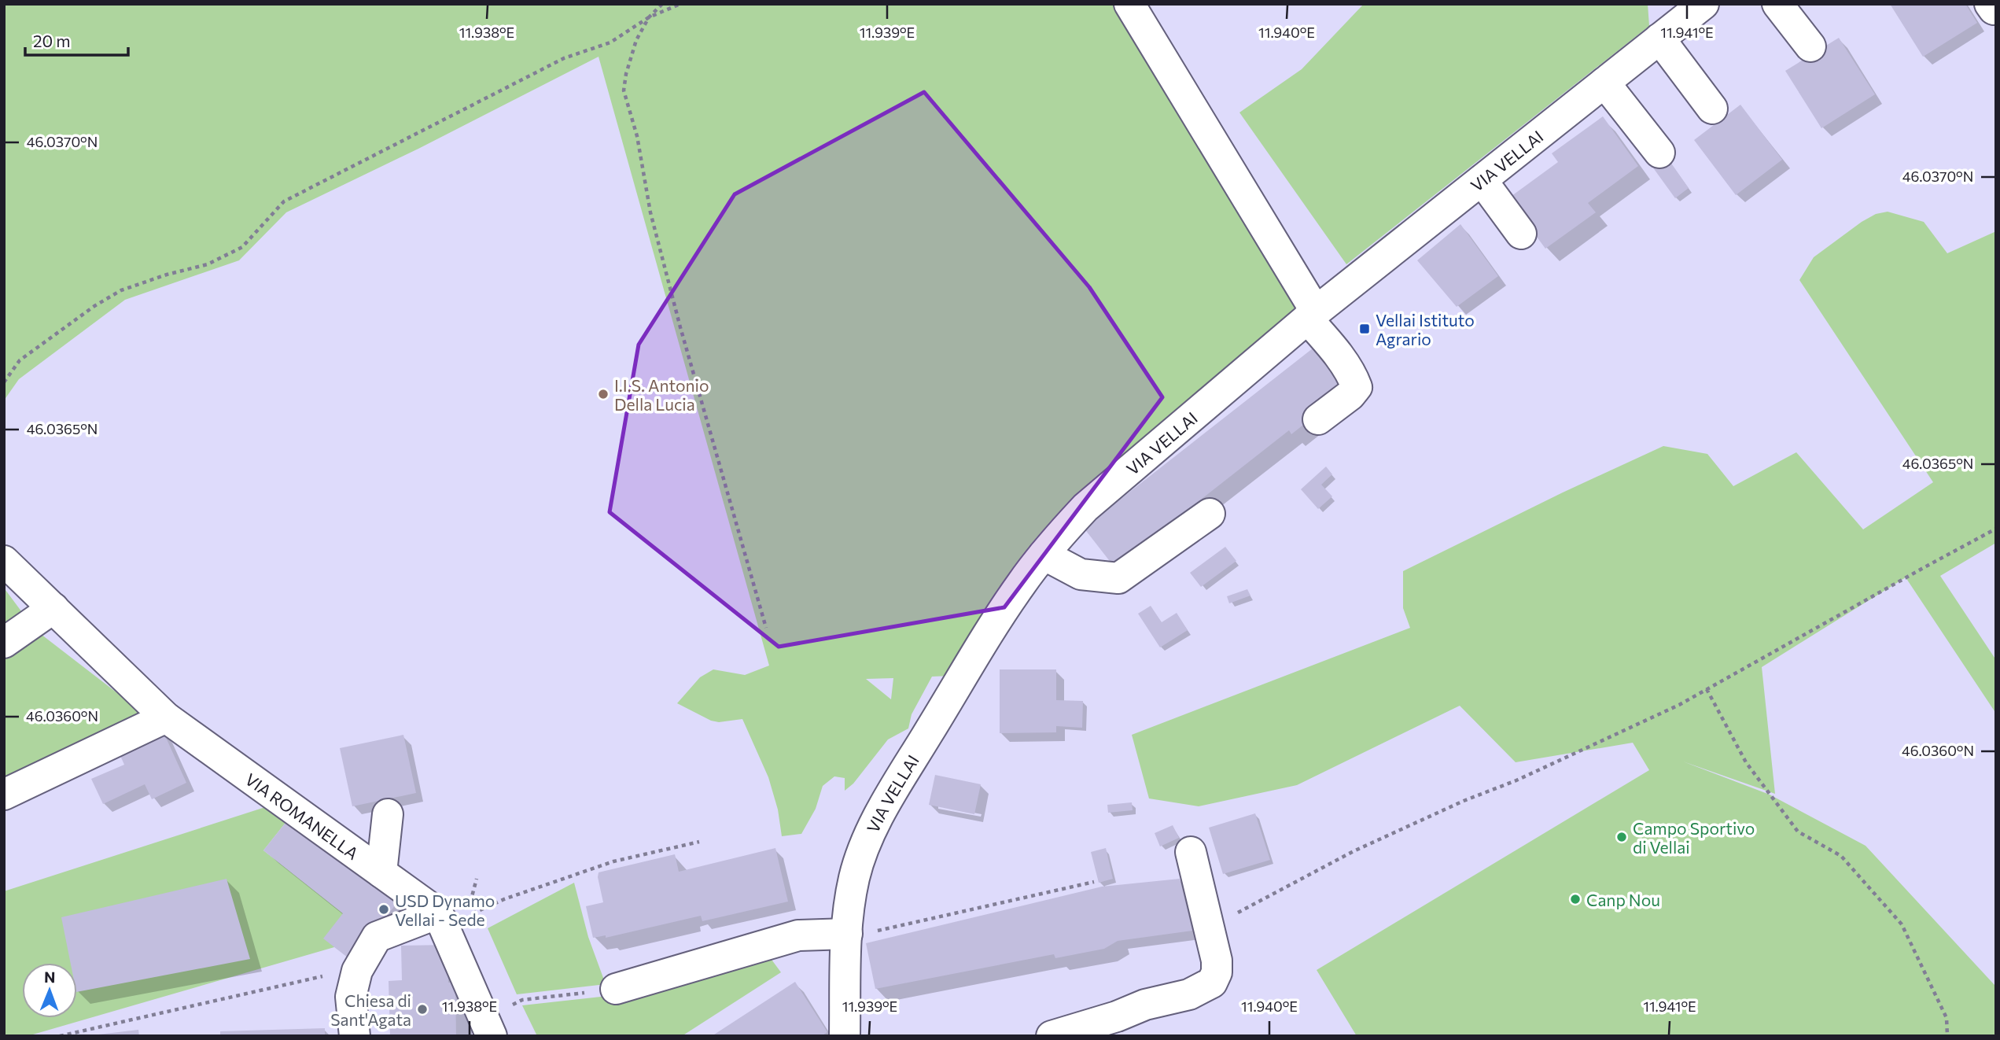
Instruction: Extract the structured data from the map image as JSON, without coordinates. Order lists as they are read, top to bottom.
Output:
{
  "streets": {
    "street": ["VIA VELLAI", "VIA ROMANELLA"]
  },
  "places": {
    "transit": ["Vellai Istituto Agrario"],
    "other": [
      "I.I.S. Antonio Della Lucia",
      "Campo Sportivo di Vellai",
      "Canp Nou",
      "USD Dynamo Vellai - Sede",
      "Chiesa di Sant'Agata"
    ]
  },
  "scale_bar": "20 m",
  "north": "top",
  "coordinates": [
    "11.938°E",
    "11.939°E",
    "11.940°E",
    "11.941°E",
    "46.0370°N",
    "46.0365°N",
    "46.0360°N"
  ]
}
